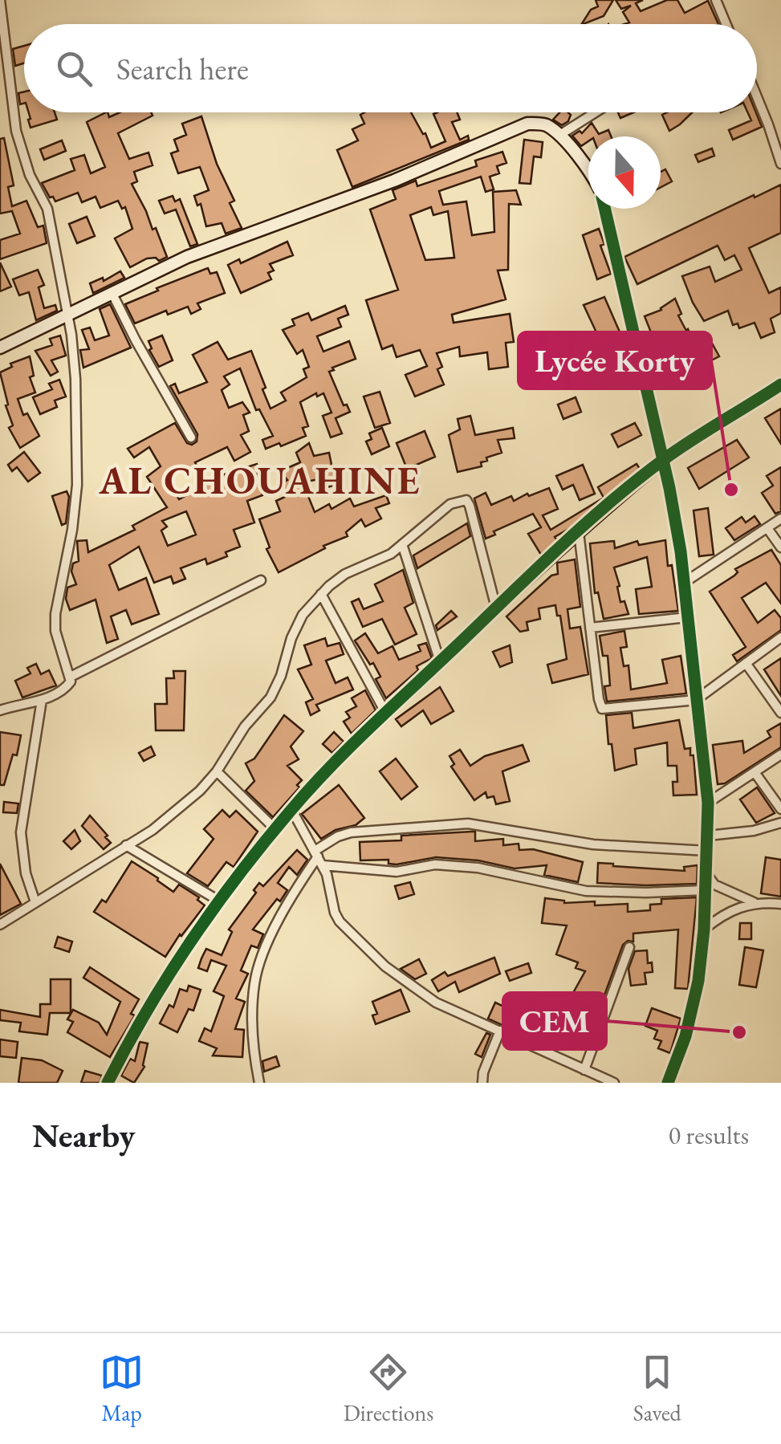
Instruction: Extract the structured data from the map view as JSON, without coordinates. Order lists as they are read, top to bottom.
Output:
{
  "districts": ["AL CHOUAHINE"],
  "places": ["Lycée Korty", "CEM"],
  "north": "bottom",
  "page": {
    "search": "Search here",
    "heading": ["Nearby", "0 results"],
    "nav": ["Map", "Directions", "Saved"]
  }
}
